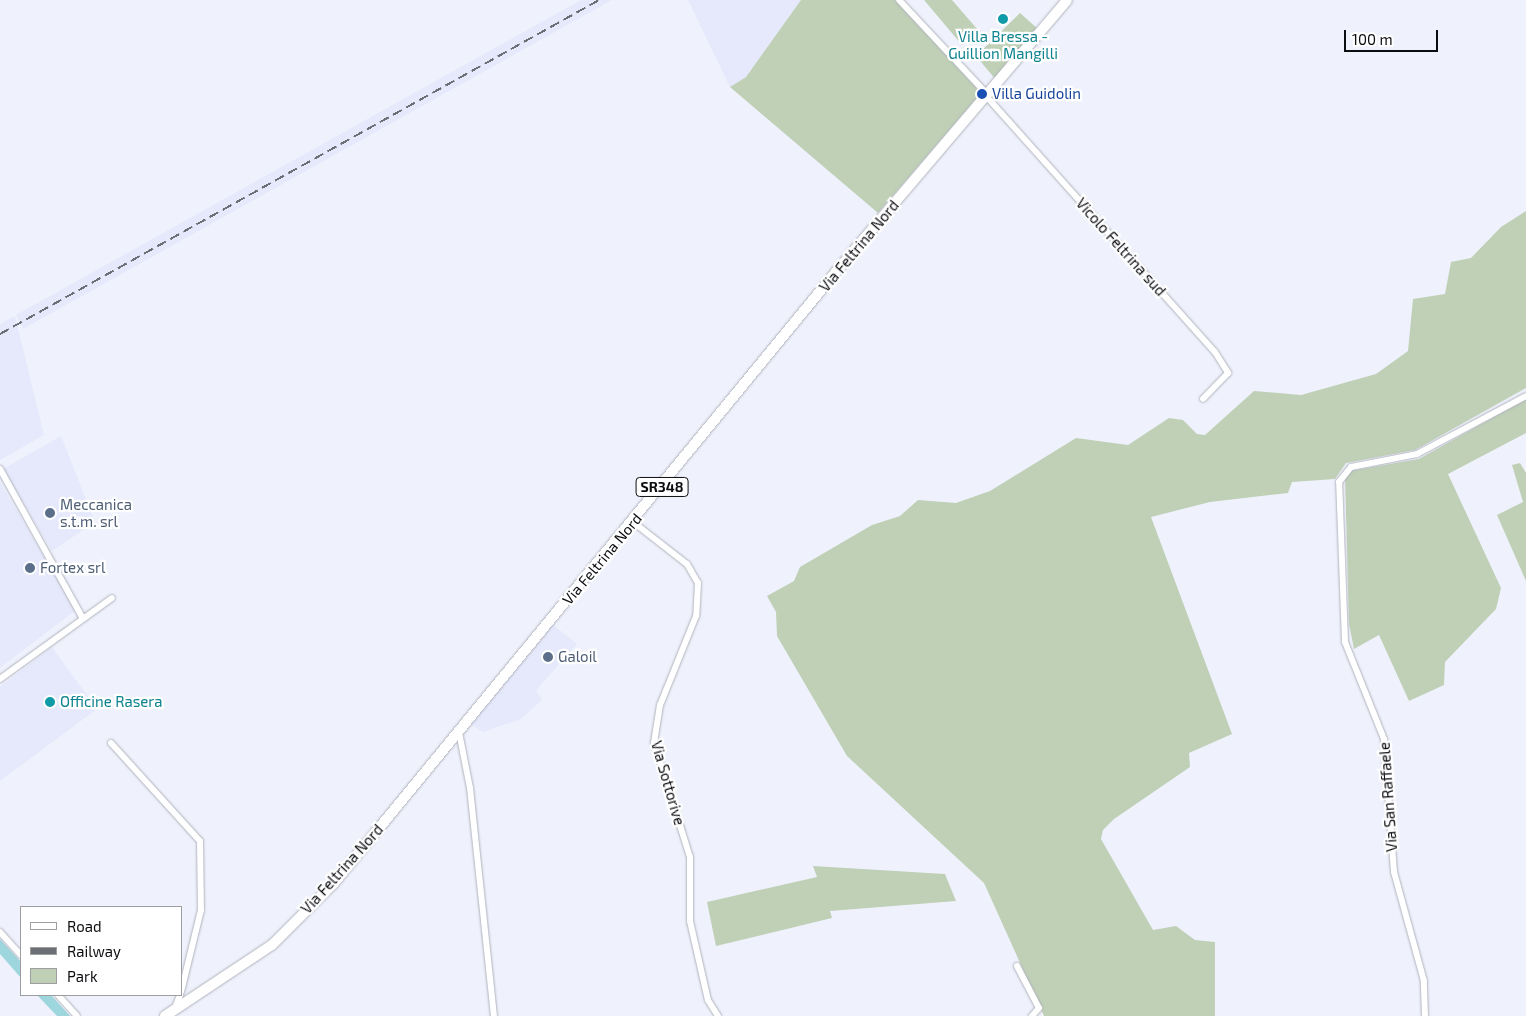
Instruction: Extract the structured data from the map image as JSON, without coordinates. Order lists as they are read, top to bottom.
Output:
{
  "streets": {
    "main road": ["Via Feltrina Nord", "SR348"],
    "street": ["Vicolo Feltrina sud", "Via Sottorive", "Via San Raffaele"]
  },
  "crossings": [
    ["Via Feltrina Nord", "Vicolo Feltrina sud"],
    ["Via Feltrina Nord", "Via Sottorive"]
  ],
  "places": [
    "Villa Bressa - Guillion Mangilli",
    "Villa Guidolin",
    "Meccanica s.t.m. srl",
    "Fortex srl",
    "Galoil",
    "Officine Rasera"
  ],
  "legend": ["Road", "Railway", "Park"],
  "scale_bar": "100 m"
}
